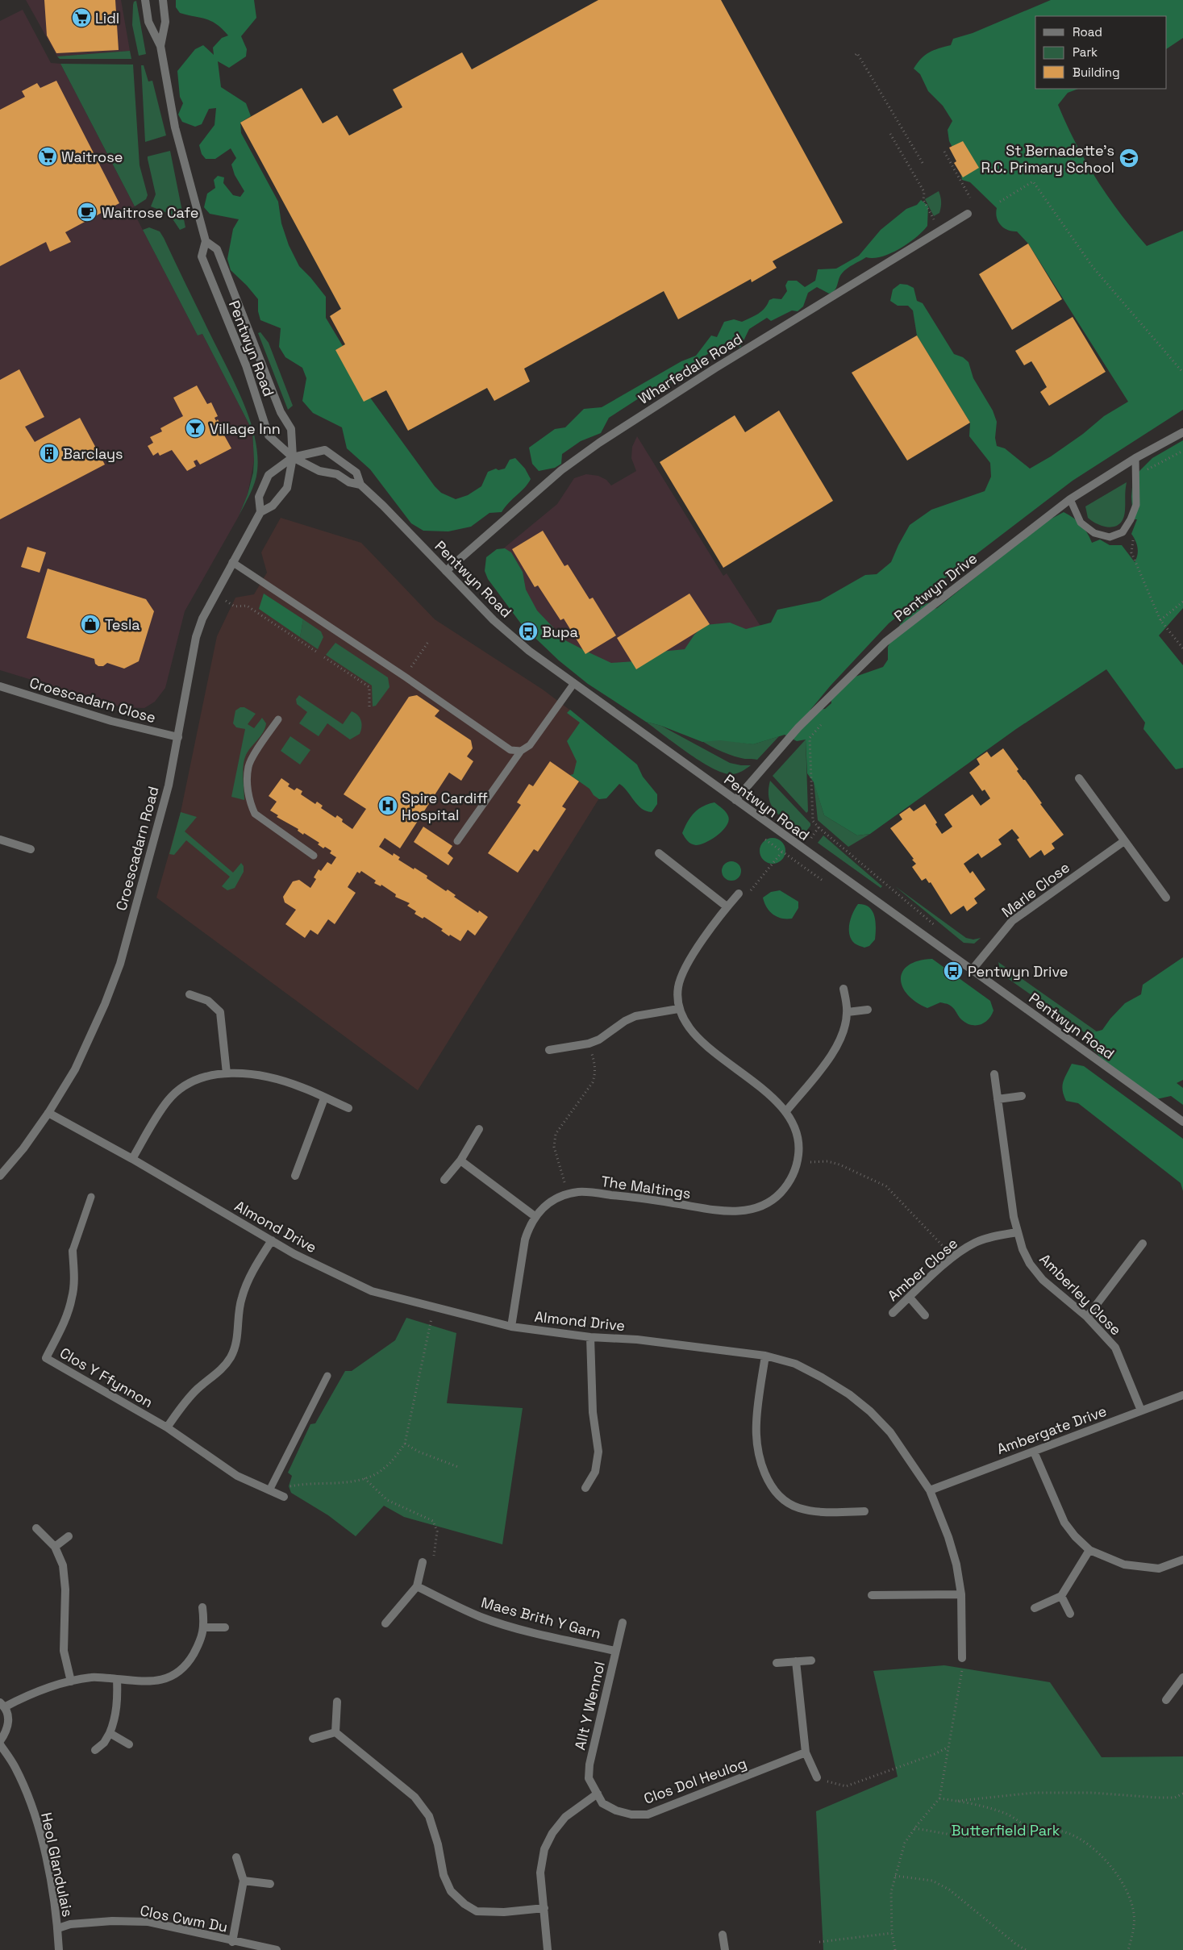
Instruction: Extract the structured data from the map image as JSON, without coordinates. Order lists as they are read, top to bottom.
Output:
{
  "streets": {
    "street": [
      "Pentwyn Road",
      "Wharfedale Road",
      "Pentwyn Drive",
      "Croescadarn Close",
      "Croescadarn Road",
      "Marle Close",
      "The Maltings",
      "Almond Drive",
      "Amber Close",
      "Amberley Close",
      "Clos Y Ffynnon",
      "Ambergate Drive",
      "Maes Brith Y Garn",
      "Allt Y Wennol",
      "Clos Dol Heulog",
      "Heol Glandulais",
      "Clos Cwm Du"
    ]
  },
  "crossings": [
    ["Pentwyn Road", "Wharfedale Road"],
    ["Pentwyn Road", "Pentwyn Drive"],
    ["Pentwyn Road", "Croescadarn Road"],
    ["Pentwyn Road", "Marle Close"],
    ["Croescadarn Close", "Croescadarn Road"],
    ["Croescadarn Road", "Almond Drive"],
    ["The Maltings", "Almond Drive"],
    ["Almond Drive", "Ambergate Drive"],
    ["Amber Close", "Amberley Close"],
    ["Amberley Close", "Ambergate Drive"],
    ["Maes Brith Y Garn", "Allt Y Wennol"],
    ["Allt Y Wennol", "Clos Dol Heulog"],
    ["Heol Glandulais", "Clos Cwm Du"]
  ],
  "parks": ["Butterfield Park"],
  "places": {
    "supermarket": ["Lidl", "Waitrose"],
    "school or university": ["St Bernadette's R.C. Primary School"],
    "cafe": ["Waitrose Cafe"],
    "bar": ["Village Inn"],
    "building": ["Barclays"],
    "shop": ["Tesla"],
    "bus stop": ["Bupa", "Pentwyn Drive"],
    "hospital": ["Spire Cardiff Hospital"]
  },
  "legend": ["Road", "Park", "Building"]
}
